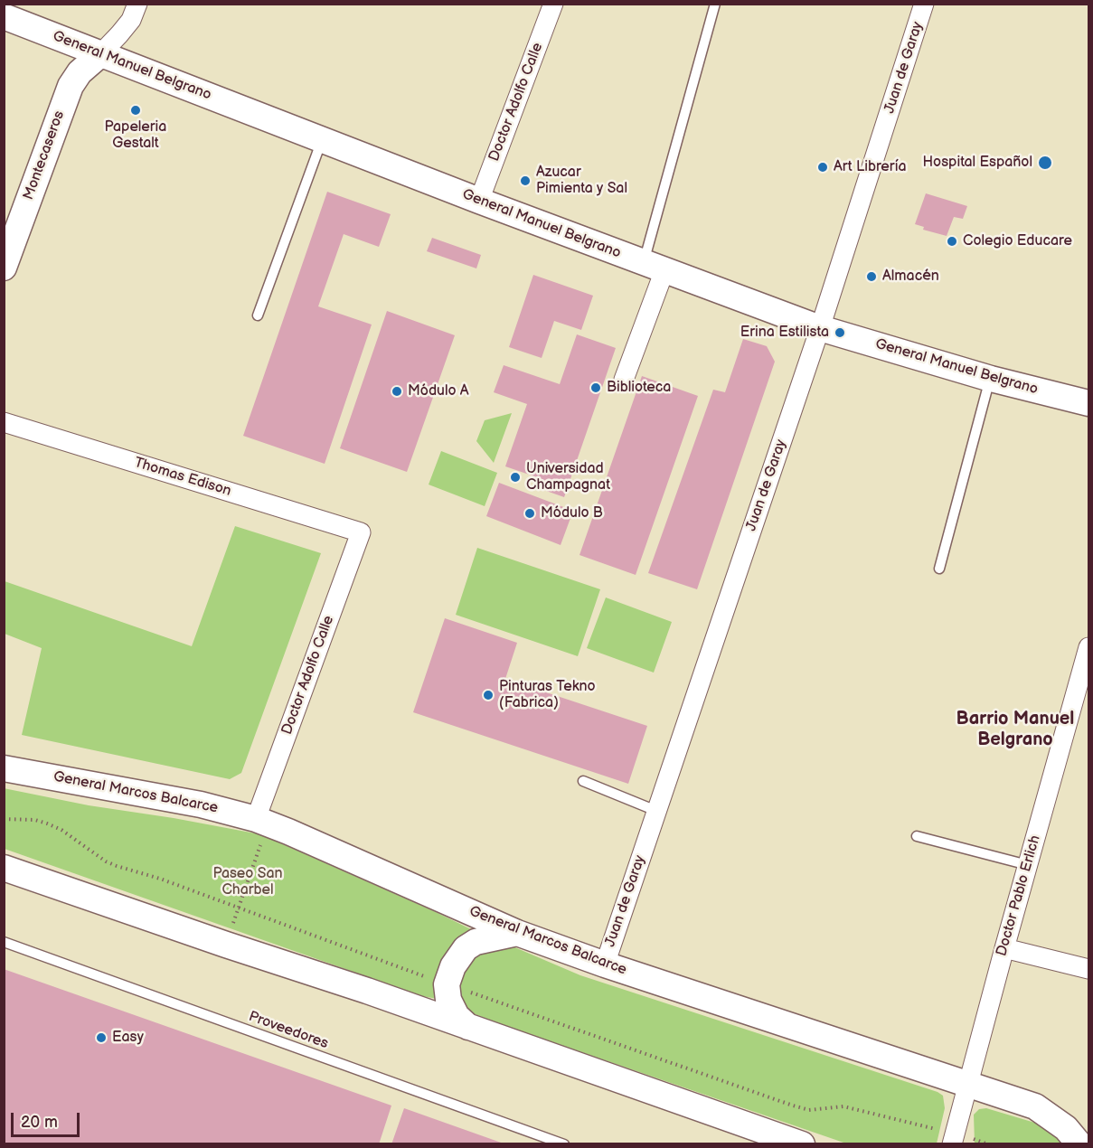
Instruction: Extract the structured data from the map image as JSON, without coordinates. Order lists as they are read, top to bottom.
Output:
{
  "streets": {
    "main road": ["General Manuel Belgrano", "Montecaseros", "General Marcos Balcarce"],
    "street": [
      "Juan de Garay",
      "Doctor Adolfo Calle",
      "Thomas Edison",
      "Doctor Pablo Erlich"
    ],
    "lane": ["Proveedores"]
  },
  "crossings": [
    ["General Manuel Belgrano", "Juan de Garay"],
    ["General Manuel Belgrano", "Doctor Adolfo Calle"],
    ["General Manuel Belgrano", "Montecaseros"],
    ["Juan de Garay", "General Marcos Balcarce"],
    ["Doctor Adolfo Calle", "Thomas Edison"],
    ["Doctor Adolfo Calle", "General Marcos Balcarce"],
    ["General Marcos Balcarce", "Doctor Pablo Erlich"]
  ],
  "districts": ["Barrio Manuel Belgrano"],
  "parks": ["Paseo San Charbel"],
  "places": [
    "Papeleria Gestalt",
    "Hospital Español",
    "Art Librería",
    "Azucar Pimienta y Sal",
    "Colegio Educare",
    "Almacén",
    "Erina Estilista",
    "Biblioteca",
    "Módulo A",
    "Universidad Champagnat",
    "Módulo B",
    "Pinturas Tekno (Fabrica)",
    "Easy"
  ],
  "scale_bar": "20 m"
}
